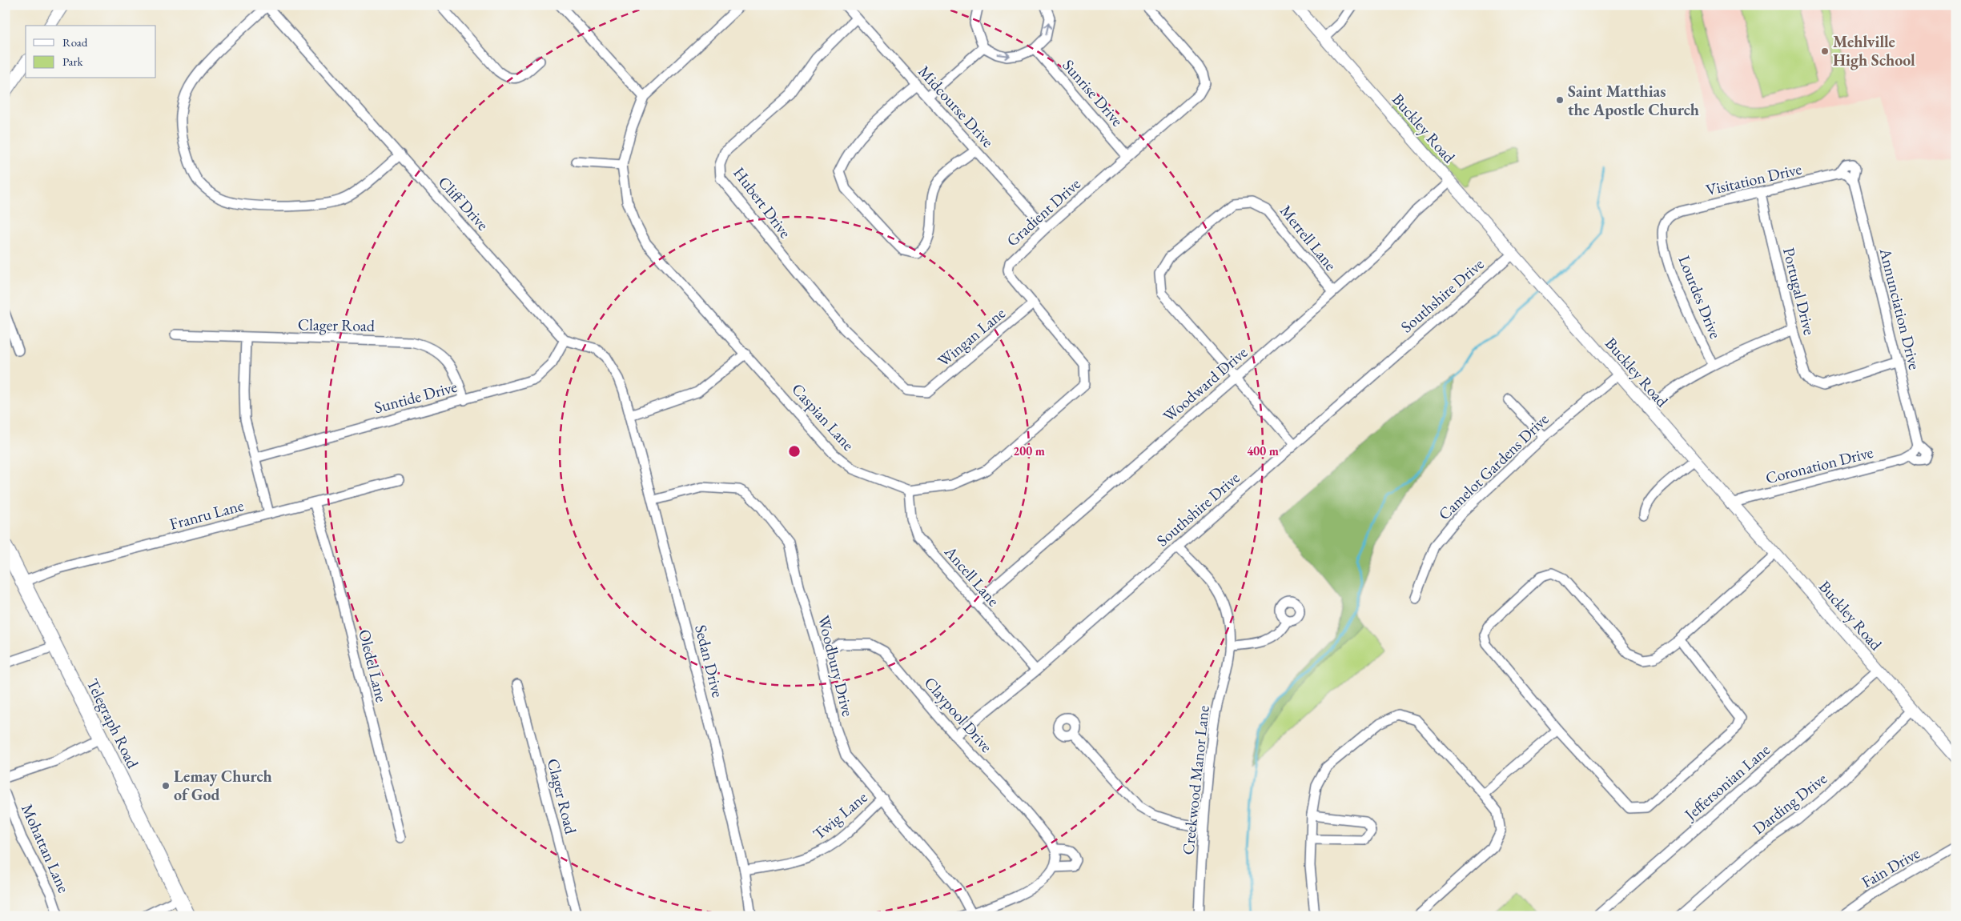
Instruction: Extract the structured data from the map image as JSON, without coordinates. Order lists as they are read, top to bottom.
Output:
{
  "streets": {
    "main road": ["Telegraph Road"],
    "street": [
      "Sunrise Drive",
      "Midcourse Drive",
      "Buckley Road",
      "Visitation Drive",
      "Hubert Drive",
      "Cliff Drive",
      "Gradient Drive",
      "Merrell Lane",
      "Portugal Drive",
      "Southshire Drive",
      "Lourdes Drive",
      "Annunciation Drive",
      "Clager Road",
      "Wingan Lane",
      "Woodward Drive",
      "Suntide Drive",
      "Caspian Lane",
      "Coronation Drive",
      "Camelot Gardens Drive",
      "Franru Lane",
      "Ancell Lane",
      "Sedan Drive",
      "Oledel Lane",
      "Woodbury Drive",
      "Claypool Drive",
      "Creekwood Manor Lane",
      "Jeffersonian Lane",
      "Darding Drive",
      "Twig Lane",
      "Mohattan Lane",
      "Fain Drive"
    ]
  },
  "crossings": [
    ["Sunrise Drive", "Gradient Drive"],
    ["Midcourse Drive", "Hubert Drive"],
    ["Midcourse Drive", "Gradient Drive"],
    ["Buckley Road", "Southshire Drive"],
    ["Buckley Road", "Woodward Drive"],
    ["Buckley Road", "Coronation Drive"],
    ["Buckley Road", "Camelot Gardens Drive"],
    ["Buckley Road", "Jeffersonian Lane"],
    ["Buckley Road", "Darding Drive"],
    ["Visitation Drive", "Portugal Drive"],
    ["Visitation Drive", "Lourdes Drive"],
    ["Visitation Drive", "Annunciation Drive"],
    ["Hubert Drive", "Wingan Lane"],
    ["Cliff Drive", "Suntide Drive"],
    ["Gradient Drive", "Wingan Lane"],
    ["Gradient Drive", "Caspian Lane"],
    ["Merrell Lane", "Woodward Drive"],
    ["Portugal Drive", "Annunciation Drive"],
    ["Southshire Drive", "Ancell Lane"],
    ["Southshire Drive", "Claypool Drive"],
    ["Southshire Drive", "Creekwood Manor Lane"],
    ["Annunciation Drive", "Coronation Drive"],
    ["Clager Road", "Suntide Drive"],
    ["Woodward Drive", "Ancell Lane"],
    ["Caspian Lane", "Ancell Lane"],
    ["Franru Lane", "Oledel Lane"],
    ["Franru Lane", "Telegraph Road"],
    ["Sedan Drive", "Woodbury Drive"],
    ["Sedan Drive", "Twig Lane"],
    ["Woodbury Drive", "Claypool Drive"],
    ["Woodbury Drive", "Twig Lane"]
  ],
  "places": ["Mehlville High School", "Saint Matthias the Apostle Church", "Lemay Church of God"],
  "legend": ["Road", "Park"],
  "rings": ["200 m", "400 m"]
}
